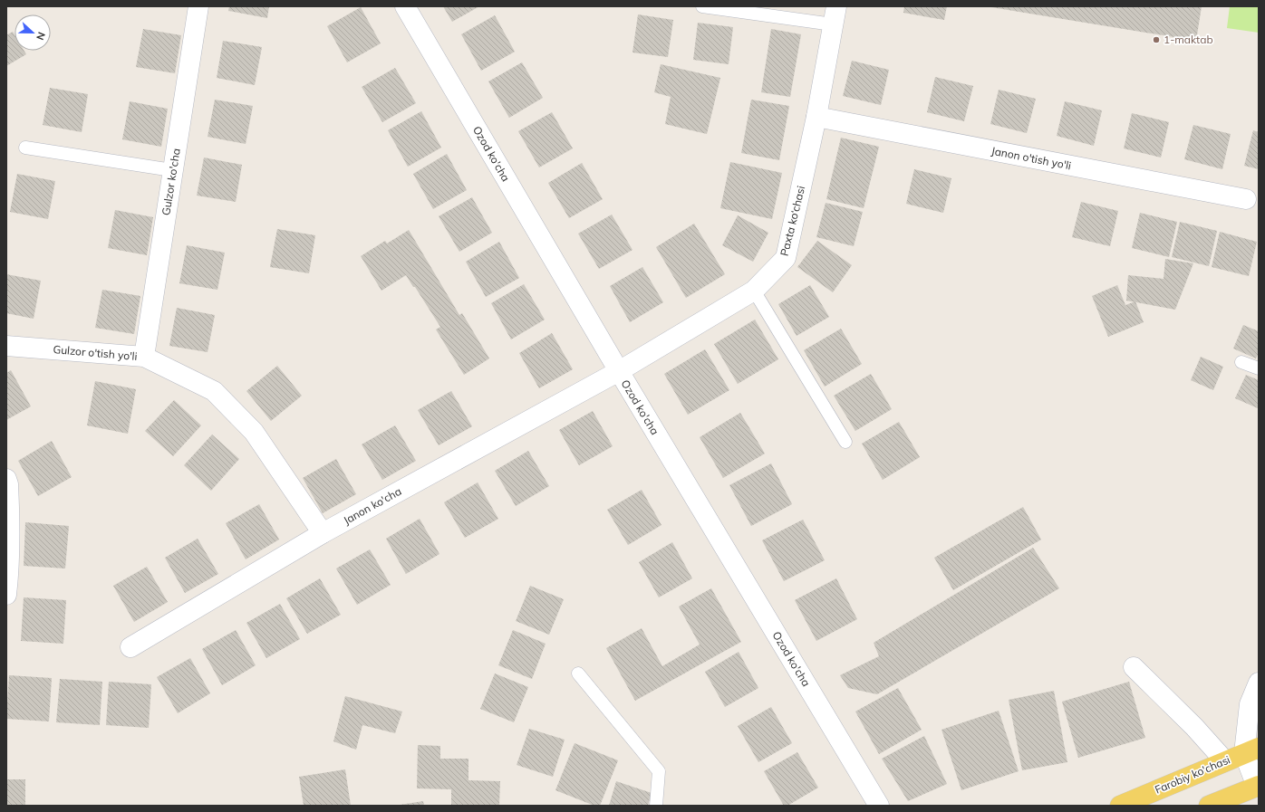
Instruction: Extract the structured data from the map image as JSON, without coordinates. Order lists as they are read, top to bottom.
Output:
{
  "streets": {
    "main road": ["Farobiy ko'chasi"],
    "street": [
      "Ozod ko'cha",
      "Janon o'tish yo'li",
      "Gulzor ko'cha",
      "Paxta ko‘chasi",
      "Gulzor o'tish yo'li",
      "Janon ko'cha"
    ]
  },
  "crossings": [
    ["Ozod ko'cha", "Paxta ko‘chasi"],
    ["Ozod ko'cha", "Janon ko'cha"],
    ["Janon o'tish yo'li", "Paxta ko‘chasi"],
    ["Gulzor ko'cha", "Gulzor o'tish yo'li"],
    ["Paxta ko‘chasi", "Janon ko'cha"],
    ["Gulzor o'tish yo'li", "Janon ko'cha"]
  ],
  "places": ["1-maktab"],
  "north": "right"
}
